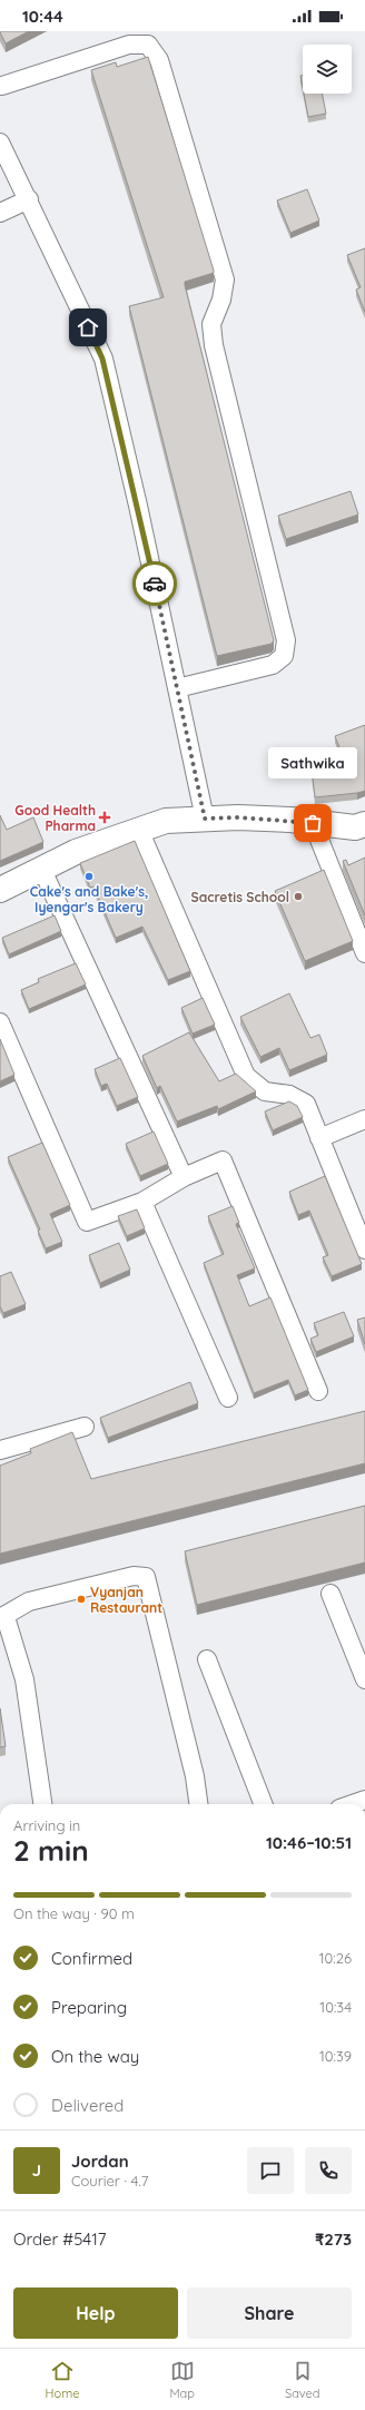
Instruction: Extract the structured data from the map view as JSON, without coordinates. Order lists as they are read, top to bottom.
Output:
{
  "places": {
    "health": ["Good Health Pharma"],
    "other": [
      "Sathwika",
      "Cake's and Bake's, Iyengar's Bakery",
      "Sacretis School",
      "Vyanjan Restaurant"
    ]
  },
  "page": {
    "status": "10:44",
    "bubble": "Sathwika",
    "heading": ["2 min", "Arriving in", "10:46–10:51"],
    "panel": [
      "Jordan",
      "Courier · 4.7",
      "Order #5417",
      "₹273"
    ],
    "bar": "On the way · 90 m",
    "list": [
      ["Confirmed", "10:26"],
      ["Preparing", "10:34"],
      ["On the way", "10:39"],
      "Delivered"
    ],
    "round": "J",
    "buttons": ["Help", "Share"],
    "tabs": ["Home", "Map", "Saved"]
  }
}
